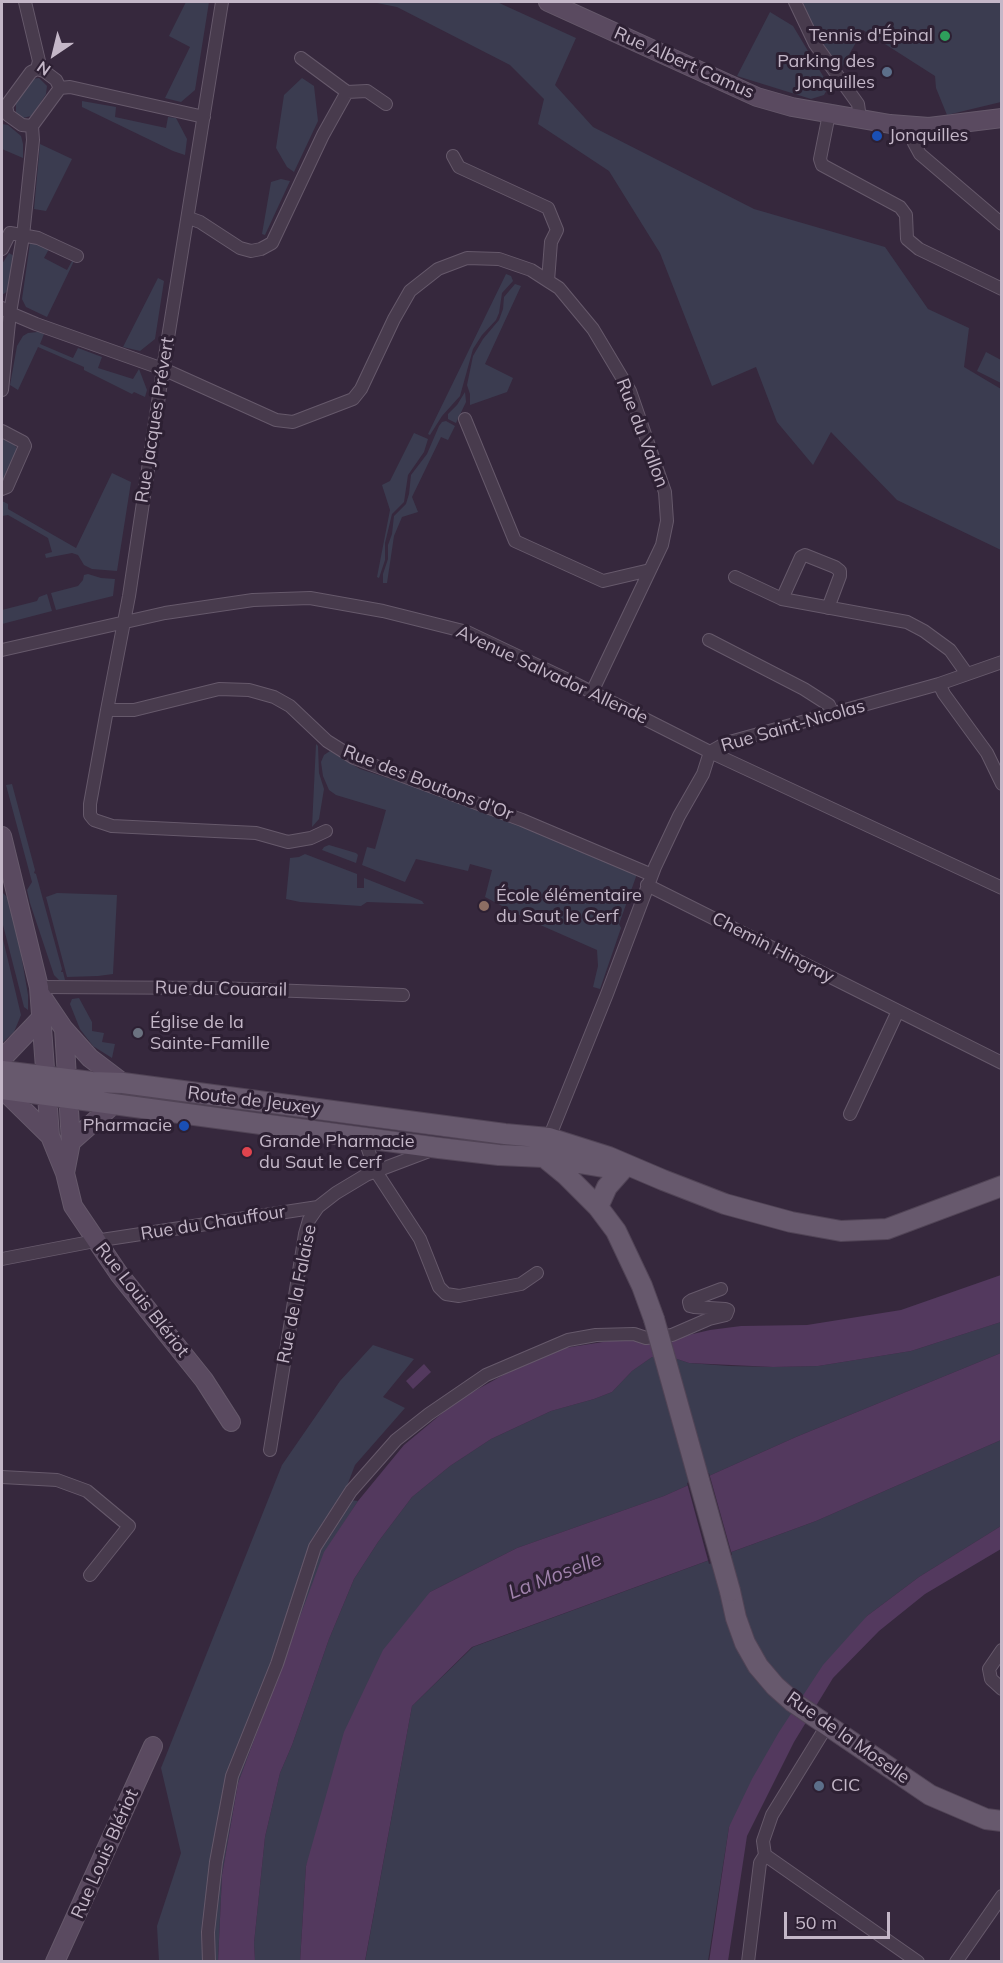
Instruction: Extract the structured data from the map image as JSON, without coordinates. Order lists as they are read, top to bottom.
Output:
{
  "streets": {
    "main road": ["Route de Jeuxey", "Rue de la Moselle"],
    "street": [
      "Rue Albert Camus",
      "Rue Jacques Prévert",
      "Rue du Vallon",
      "Avenue Salvador Allende",
      "Rue Saint-Nicolas",
      "Rue des Boutons d'Or",
      "Chemin Hingray",
      "Rue du Couarail",
      "Rue du Chauffour",
      "Rue de la Falaise",
      "Rue Louis Blériot"
    ]
  },
  "crossings": [
    ["Rue Jacques Prévert", "Rue du Vallon"],
    ["Rue Jacques Prévert", "Avenue Salvador Allende"],
    ["Rue du Vallon", "Avenue Salvador Allende"],
    ["Avenue Salvador Allende", "Rue Saint-Nicolas"],
    ["Rue Saint-Nicolas", "Rue des Boutons d'Or"],
    ["Rue Saint-Nicolas", "Chemin Hingray"],
    ["Rue Saint-Nicolas", "Route de Jeuxey"],
    ["Rue des Boutons d'Or", "Chemin Hingray"],
    ["Rue du Couarail", "Rue Louis Blériot"],
    ["Route de Jeuxey", "Rue de la Falaise"],
    ["Route de Jeuxey", "Rue Louis Blériot"],
    ["Rue du Chauffour", "Rue de la Falaise"],
    ["Rue du Chauffour", "Rue Louis Blériot"]
  ],
  "water": ["La Moselle"],
  "places": [
    "Tennis d'Épinal",
    "Parking des Jonquilles",
    "Jonquilles",
    "École élémentaire du Saut le Cerf",
    "Église de la Sainte-Famille",
    "Pharmacie",
    "Grande Pharmacie du Saut le Cerf",
    "CIC"
  ],
  "scale_bar": "50 m",
  "north": "bottom left"
}
